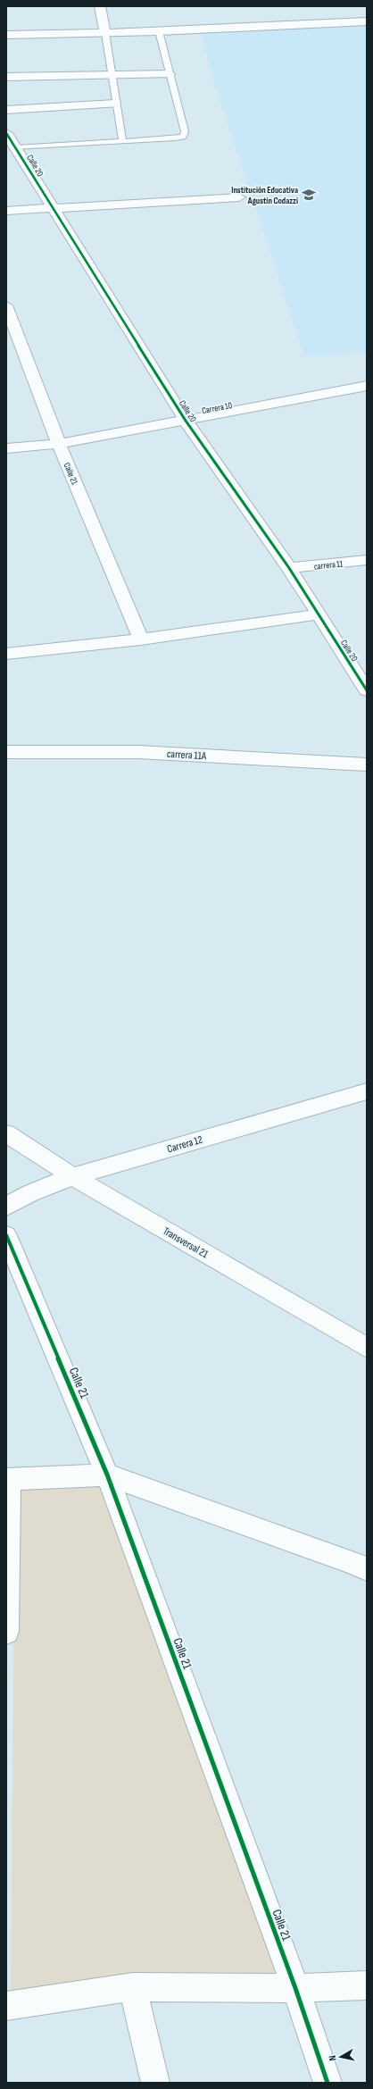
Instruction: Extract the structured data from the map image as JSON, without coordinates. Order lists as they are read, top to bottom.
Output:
{
  "streets": {
    "street": [
      "Calle 20",
      "Carrera 10",
      "Calle 21",
      "carrera 11",
      "carrera 11A",
      "Carrera 12",
      "Transversal 21"
    ]
  },
  "crossings": [
    ["Calle 20", "Carrera 10"],
    ["Calle 20", "carrera 11"],
    ["Carrera 10", "Calle 21"],
    ["Carrera 12", "Transversal 21"]
  ],
  "places": {
    "school or university": ["Institución Educativa Agustín Codazzi"]
  },
  "north": "left"
}
